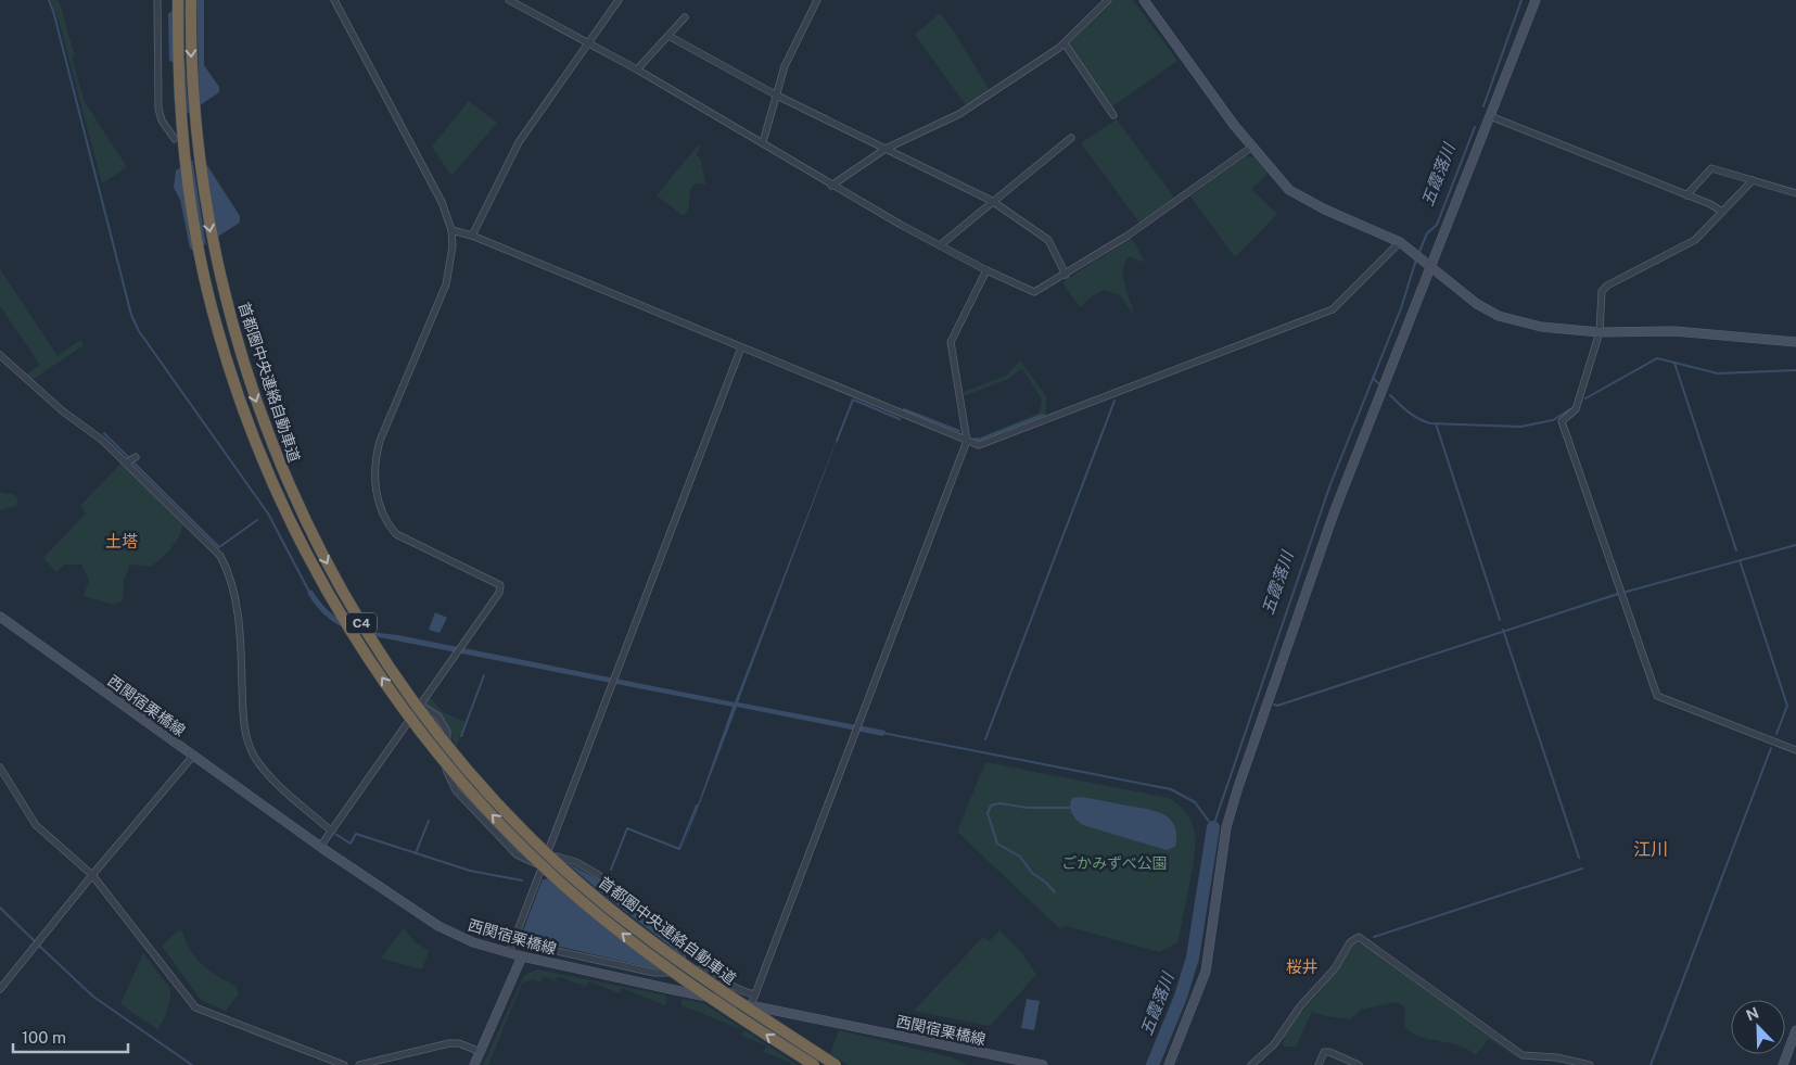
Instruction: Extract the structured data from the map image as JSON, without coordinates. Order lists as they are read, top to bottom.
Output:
{
  "streets": {
    "highway": ["首都圏中央連絡自動車道", "C4"],
    "street": ["西関宿栗橋線"]
  },
  "districts": ["土塔", "江川", "桜井"],
  "water": ["五霞落川"],
  "parks": ["ごかみずべ公園"],
  "scale_bar": "100 m",
  "north": "top left"
}
